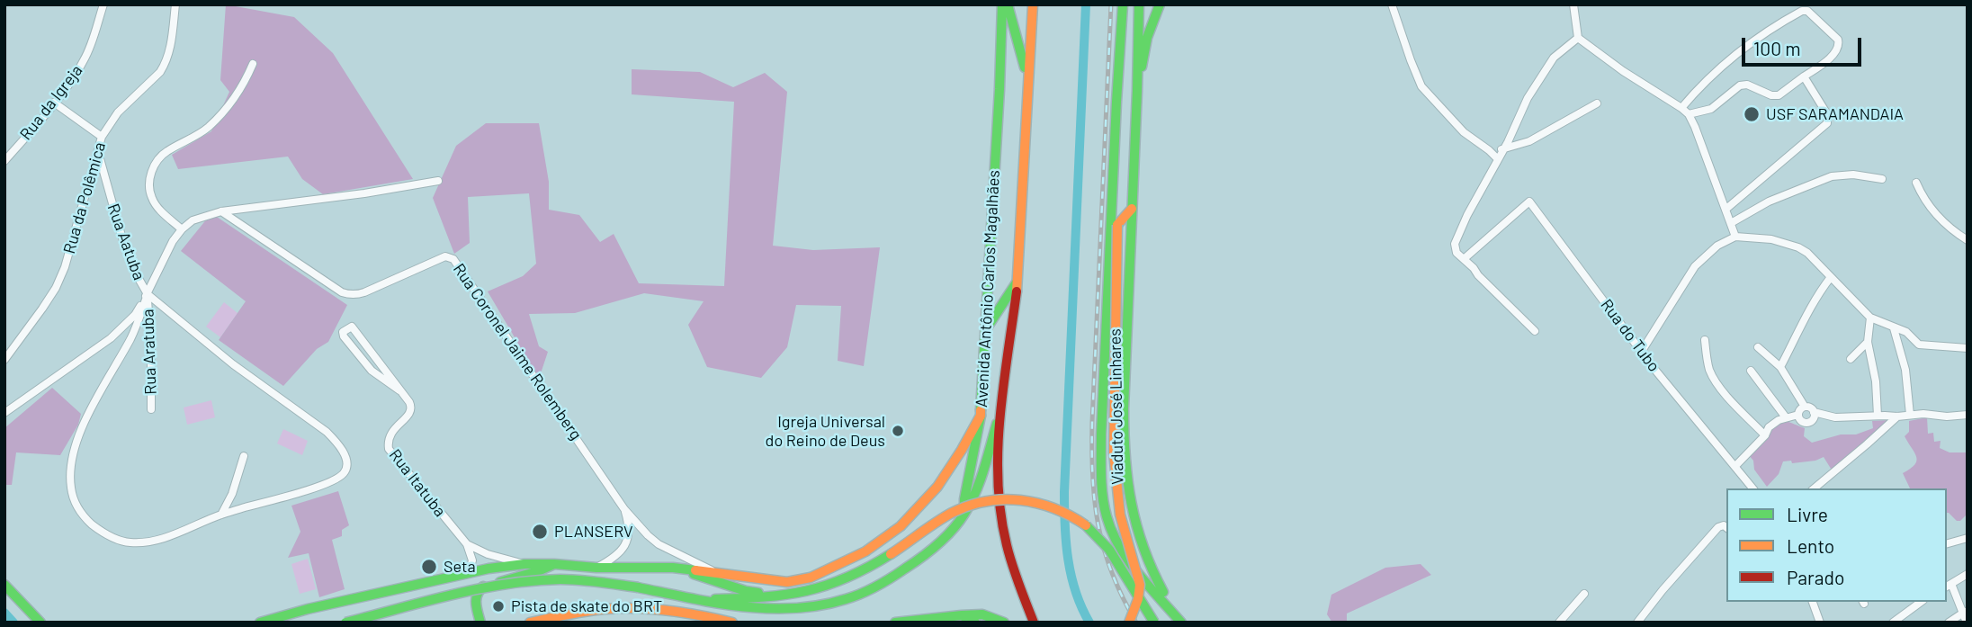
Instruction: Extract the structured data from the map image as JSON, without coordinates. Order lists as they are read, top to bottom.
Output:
{
  "streets": {
    "main road": ["Avenida Antônio Carlos Magalhães", "Viaduto José Linhares"],
    "street": [
      "Rua da Igreja",
      "Rua da Polêmica",
      "Rua Aatuba",
      "Rua do Tubo",
      "Rua Aratuba",
      "Rua Coronel Jaime Rolemberg",
      "Rua Itatuba"
    ]
  },
  "crossings": [
    ["Rua da Polêmica", "Rua Aatuba"],
    ["Rua Aatuba", "Rua Aratuba"],
    ["Avenida Antônio Carlos Magalhães", "Rua Coronel Jaime Rolemberg"],
    ["Avenida Antônio Carlos Magalhães", "Rua Itatuba"]
  ],
  "places": [
    "USF SARAMANDAIA",
    "Igreja Universal do Reino de Deus",
    "PLANSERV",
    "Seta",
    "Pista de skate do BRT"
  ],
  "legend": ["Livre", "Lento", "Parado"],
  "scale_bar": "100 m"
}
